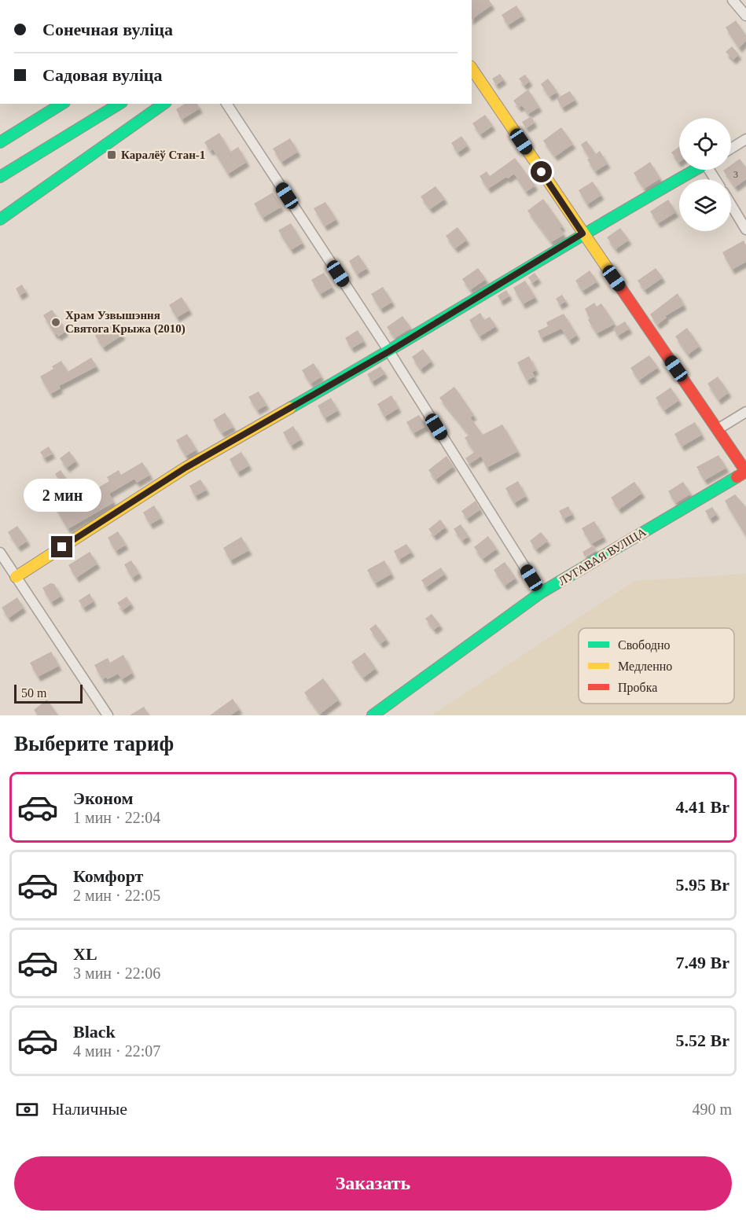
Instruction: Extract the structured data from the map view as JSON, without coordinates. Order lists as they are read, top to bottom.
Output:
{
  "streets": {
    "main road": ["ЛУГАВАЯ ВУЛІЦА"]
  },
  "places": {
    "transit": ["Каралёў Стан-1"],
    "other": ["Храм Узвышэння Святога Крыжа (2010)"]
  },
  "house_numbers": ["3"],
  "legend": ["Свободно", "Медленно", "Пробка"],
  "scale_bar": "50 m",
  "page": {
    "banner": ["Сонечная вуліца", "Садовая вуліца"],
    "bubble": "2 мин",
    "scale": "50 m",
    "heading": "Выберите тариф",
    "list": [
      {
        "name": "Эконом",
        "note": "1 мин · 22:04",
        "value": "4.41 Br"
      },
      {
        "name": "Комфорт",
        "note": "2 мин · 22:05",
        "value": "5.95 Br"
      },
      {
        "name": "XL",
        "note": "3 мин · 22:06",
        "value": "7.49 Br"
      },
      {
        "name": "Black",
        "note": "4 мин · 22:07",
        "value": "5.52 Br"
      }
    ],
    "pay": ["Наличные", "490 m"],
    "buttons": "Заказать"
  }
}
